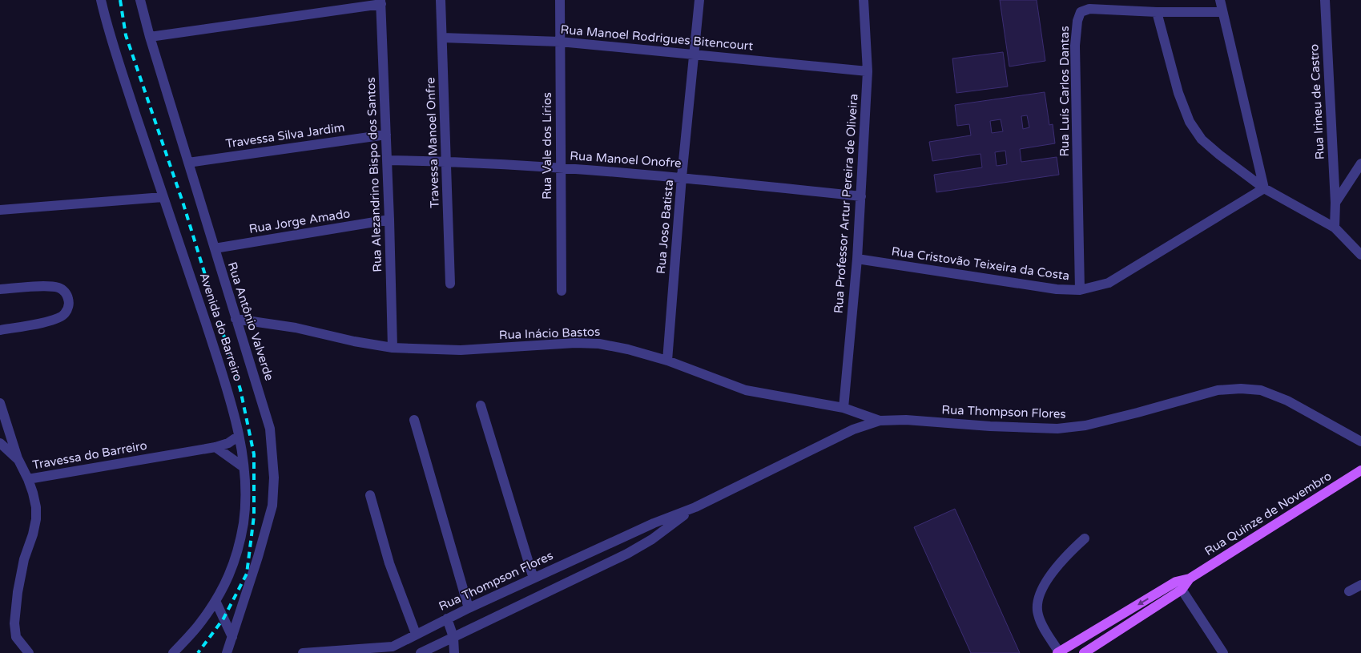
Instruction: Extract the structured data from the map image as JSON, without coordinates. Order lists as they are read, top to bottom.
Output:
{
  "streets": {
    "main road": ["Rua Quinze de Novembro"],
    "street": [
      "Rua Manoel Rodrigues Bitencourt",
      "Rua Luís Carlos Dantas",
      "Rua Irineu de Castro",
      "Travessa Silva Jardim",
      "Travessa Manoel Onfre",
      "Rua Vale dos Lírios",
      "Rua Manoel Onofre",
      "Rua Alezandrino Bispo dos Santos",
      "Rua Professor Artur Pereira de Oliveira",
      "Rua Jorge Amado",
      "Rua Joso Batista",
      "Rua Cristovão Teixeira da Costa",
      "Rua Antônio Valverde",
      "Avenida do Barreiro",
      "Rua Inácio Bastos",
      "Rua Thompson Flores",
      "Travessa do Barreiro"
    ]
  },
  "crossings": [
    ["Rua Manoel Rodrigues Bitencourt", "Travessa Manoel Onfre"],
    ["Rua Manoel Rodrigues Bitencourt", "Rua Vale dos Lírios"],
    ["Rua Manoel Rodrigues Bitencourt", "Rua Professor Artur Pereira de Oliveira"],
    ["Rua Manoel Rodrigues Bitencourt", "Rua Joso Batista"],
    ["Rua Luís Carlos Dantas", "Rua Cristovão Teixeira da Costa"],
    ["Travessa Silva Jardim", "Rua Alezandrino Bispo dos Santos"],
    ["Travessa Silva Jardim", "Rua Antônio Valverde"],
    ["Travessa Manoel Onfre", "Rua Manoel Onofre"],
    ["Rua Vale dos Lírios", "Rua Manoel Onofre"],
    ["Rua Manoel Onofre", "Rua Alezandrino Bispo dos Santos"],
    ["Rua Manoel Onofre", "Rua Professor Artur Pereira de Oliveira"],
    ["Rua Manoel Onofre", "Rua Joso Batista"],
    ["Rua Alezandrino Bispo dos Santos", "Rua Jorge Amado"],
    ["Rua Alezandrino Bispo dos Santos", "Rua Inácio Bastos"],
    ["Rua Professor Artur Pereira de Oliveira", "Rua Cristovão Teixeira da Costa"],
    ["Rua Professor Artur Pereira de Oliveira", "Rua Inácio Bastos"],
    ["Rua Jorge Amado", "Rua Antônio Valverde"],
    ["Rua Joso Batista", "Rua Inácio Bastos"],
    ["Rua Antônio Valverde", "Rua Inácio Bastos"],
    ["Avenida do Barreiro", "Travessa do Barreiro"],
    ["Rua Inácio Bastos", "Rua Thompson Flores"]
  ]
}
